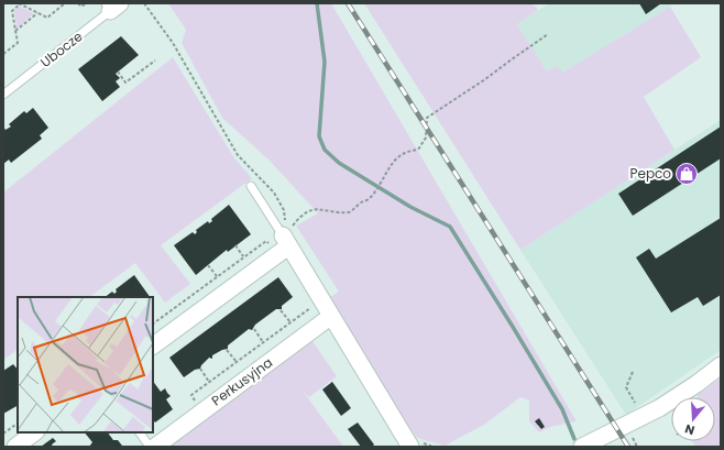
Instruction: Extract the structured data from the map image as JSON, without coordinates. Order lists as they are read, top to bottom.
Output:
{
  "streets": {
    "street": ["Perkusyjna"],
    "lane": ["Ubocze"]
  },
  "places": {
    "shop": ["Pepco"]
  },
  "north": "bottom"
}
